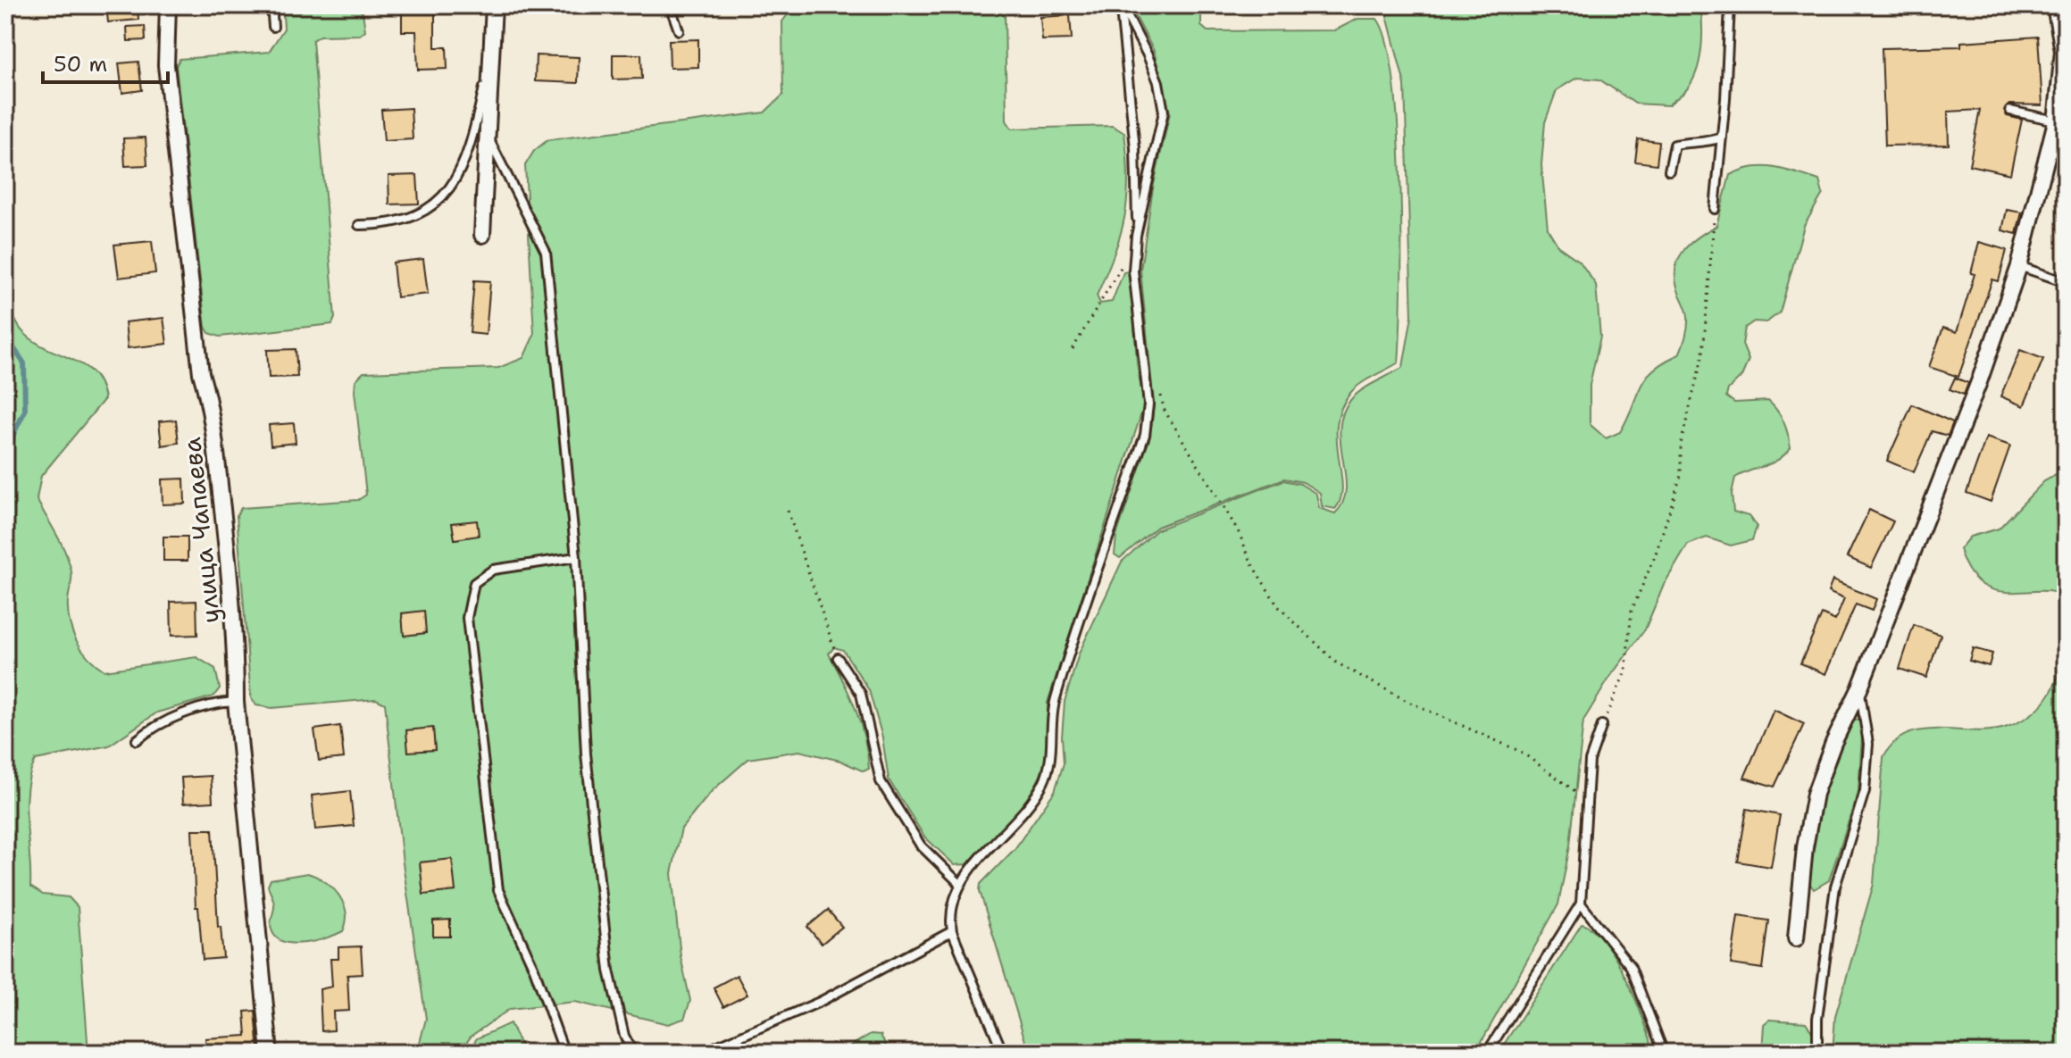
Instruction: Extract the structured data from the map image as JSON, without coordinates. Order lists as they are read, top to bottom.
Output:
{
  "streets": {
    "street": ["улица Чапаева"]
  },
  "scale_bar": "50 m"
}
